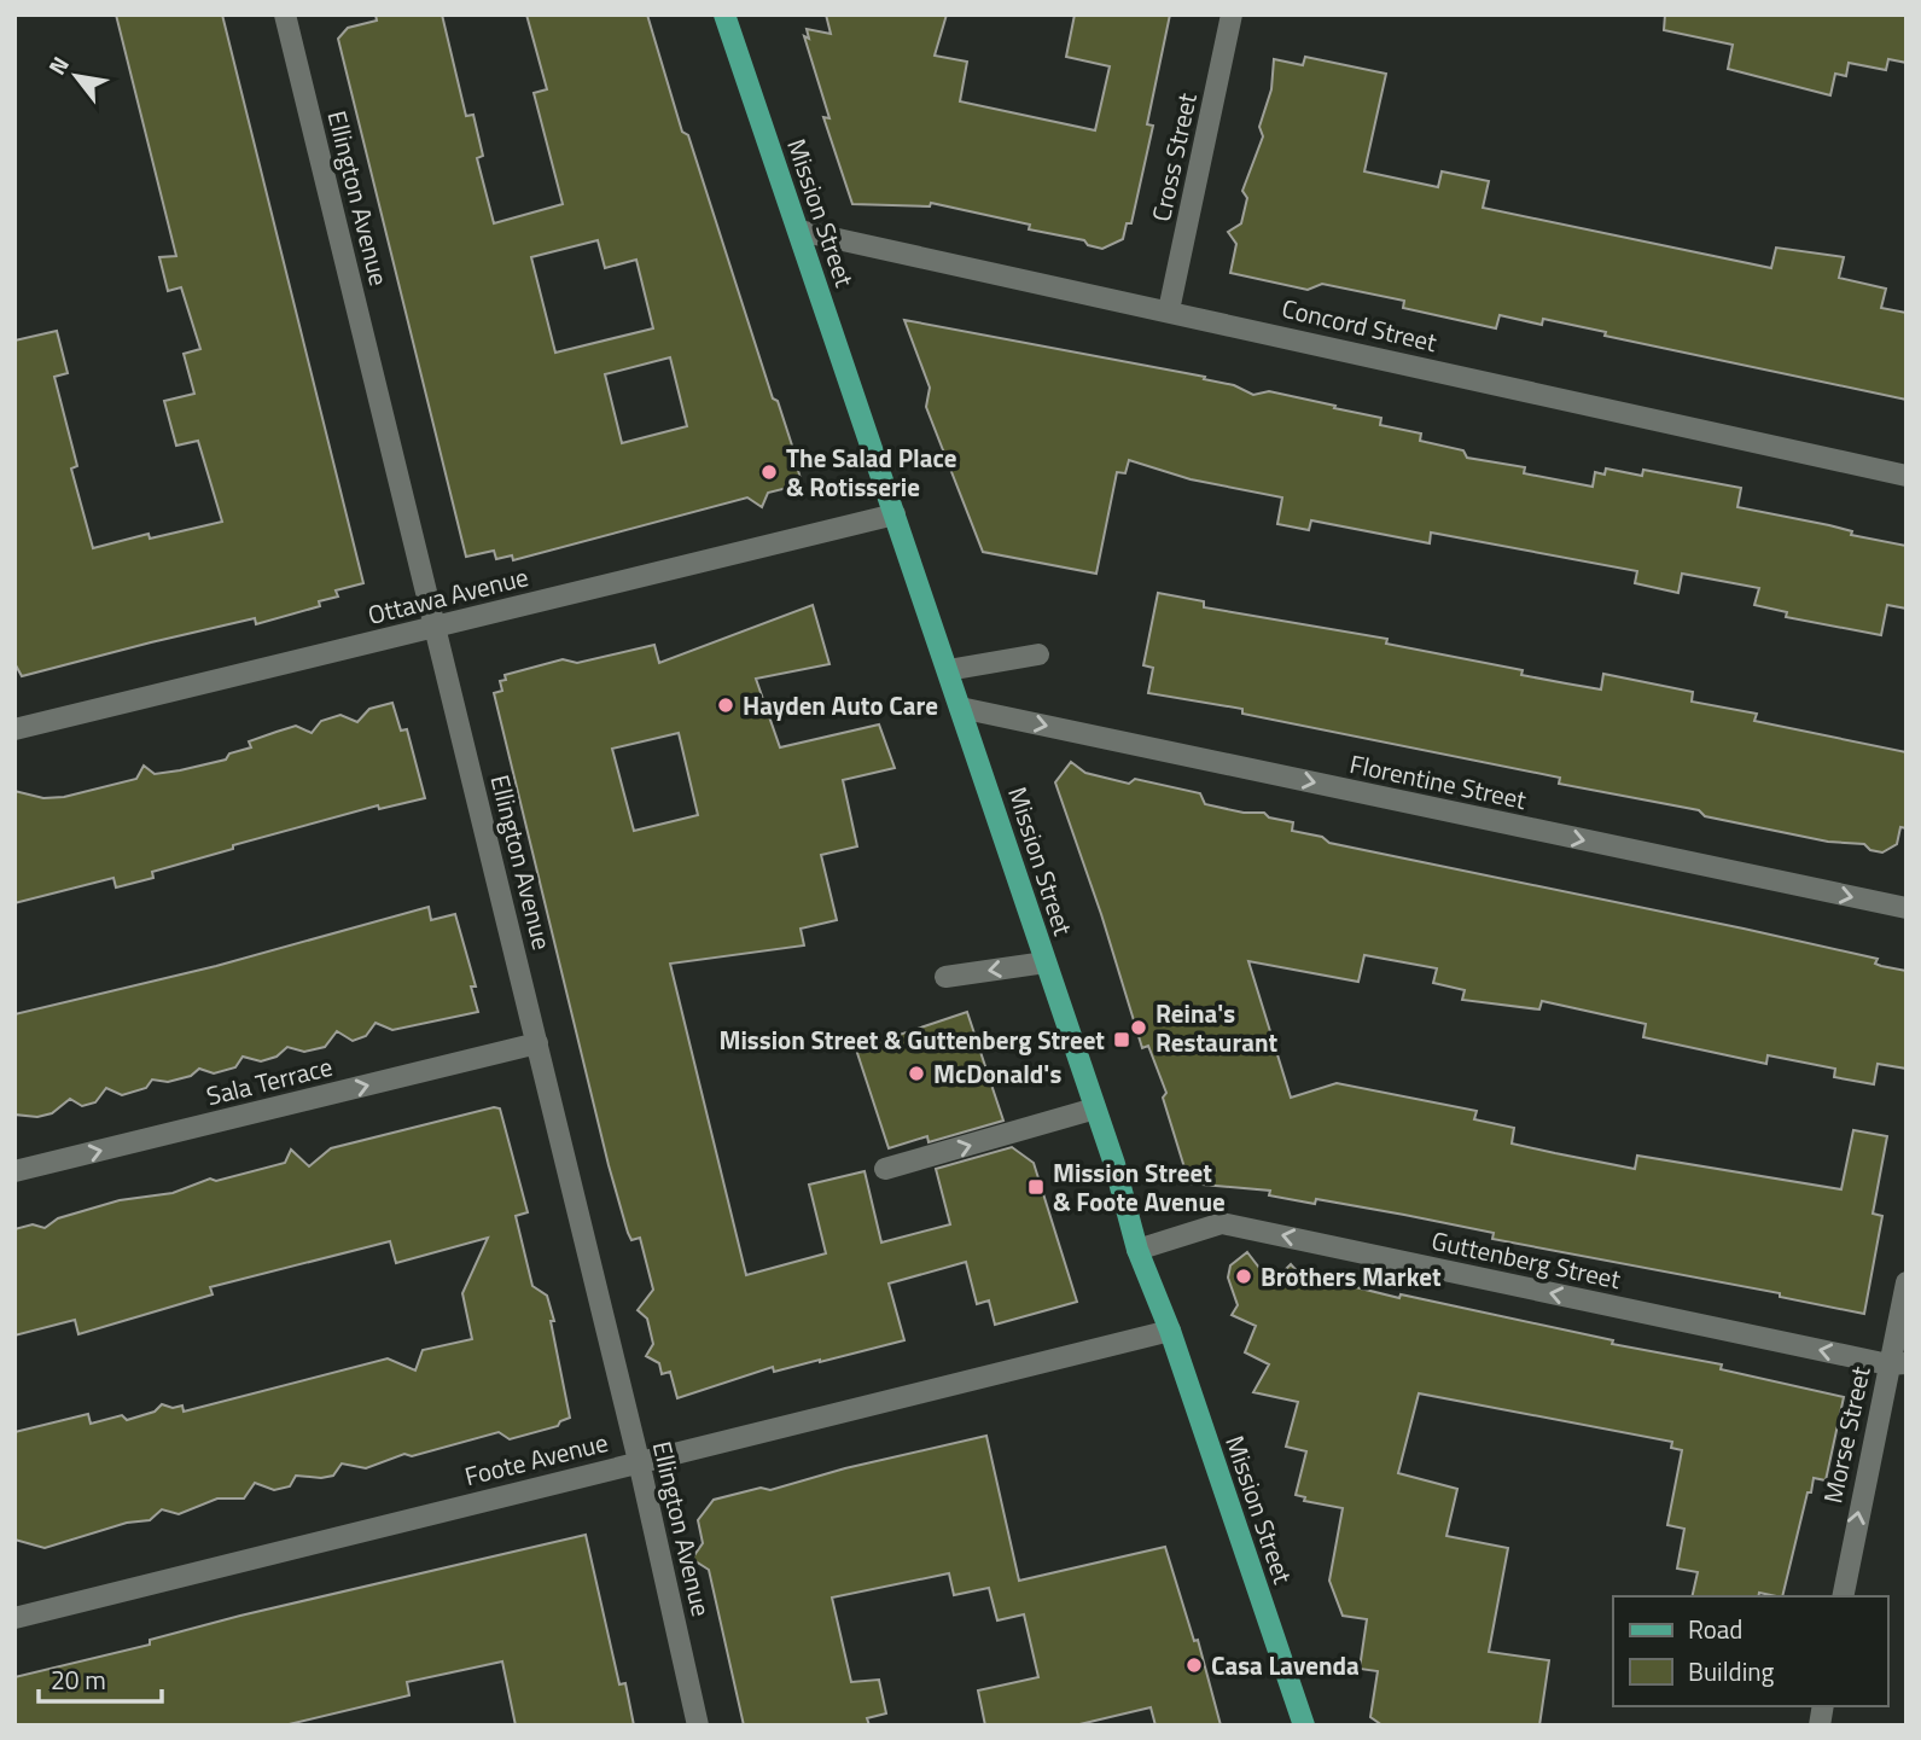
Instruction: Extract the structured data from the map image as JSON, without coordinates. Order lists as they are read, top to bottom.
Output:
{
  "streets": {
    "main road": ["Mission Street"],
    "street": [
      "Cross Street",
      "Ellington Avenue",
      "Concord Street",
      "Ottawa Avenue",
      "Florentine Street",
      "Sala Terrace",
      "Guttenberg Street",
      "Morse Street",
      "Foote Avenue"
    ]
  },
  "crossings": [
    ["Cross Street", "Concord Street"],
    ["Ellington Avenue", "Ottawa Avenue"],
    ["Ellington Avenue", "Sala Terrace"],
    ["Ellington Avenue", "Foote Avenue"],
    ["Mission Street", "Concord Street"],
    ["Mission Street", "Ottawa Avenue"],
    ["Mission Street", "Florentine Street"],
    ["Mission Street", "Guttenberg Street"],
    ["Mission Street", "Foote Avenue"],
    ["Guttenberg Street", "Morse Street"]
  ],
  "one_way": [
    "Florentine Street",
    "Sala Terrace",
    "Guttenberg Street",
    "Morse Street"
  ],
  "places": {
    "other": [
      "The Salad Place & Rotisserie",
      "Hayden Auto Care",
      "Reina's Restaurant",
      "McDonald's",
      "Brothers Market",
      "Casa Lavenda"
    ],
    "transit": ["Mission Street & Guttenberg Street", "Mission Street & Foote Avenue"]
  },
  "legend": ["Road", "Building"],
  "scale_bar": "20 m",
  "north": "top left"
}
